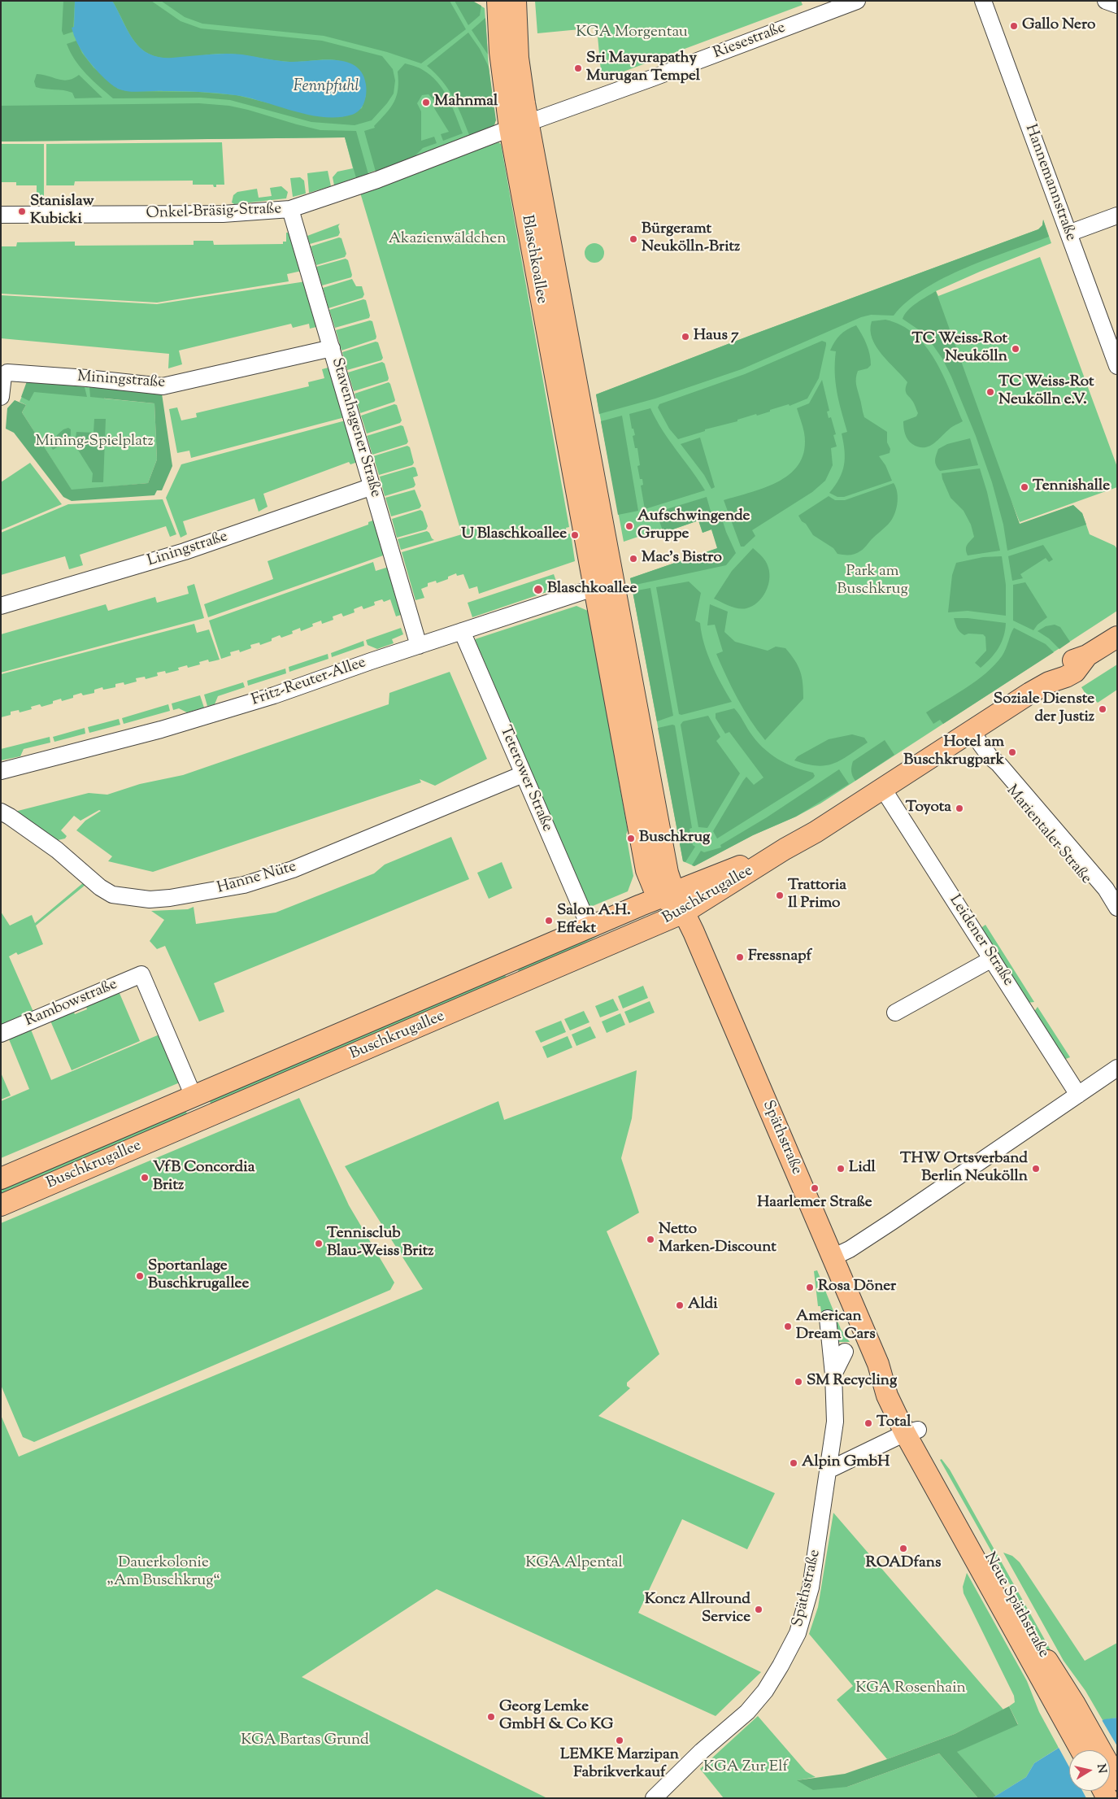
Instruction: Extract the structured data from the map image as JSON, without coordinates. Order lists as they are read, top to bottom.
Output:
{
  "streets": {
    "main road": [
      "Blaschkoallee",
      "Buschkrugallee",
      "Späthstraße",
      "Neue Späthstraße"
    ],
    "street": [
      "Riesestraße",
      "Hannemannstraße",
      "Onkel-Bräsig-Straße",
      "Miningstraße",
      "Stavenhagener Straße",
      "Liningstraße",
      "Fritz-Reuter-Allee",
      "Teterower Straße",
      "Marientaler Straße",
      "Hanne Nüte",
      "Leidener Straße",
      "Rambowstraße"
    ]
  },
  "crossings": [
    ["Riesestraße", "Onkel-Bräsig-Straße"],
    ["Riesestraße", "Blaschkoallee"],
    ["Onkel-Bräsig-Straße", "Blaschkoallee"],
    ["Onkel-Bräsig-Straße", "Stavenhagener Straße"],
    ["Blaschkoallee", "Fritz-Reuter-Allee"],
    ["Blaschkoallee", "Buschkrugallee"],
    ["Blaschkoallee", "Späthstraße"],
    ["Miningstraße", "Stavenhagener Straße"],
    ["Stavenhagener Straße", "Liningstraße"],
    ["Stavenhagener Straße", "Fritz-Reuter-Allee"],
    ["Fritz-Reuter-Allee", "Teterower Straße"],
    ["Teterower Straße", "Hanne Nüte"],
    ["Teterower Straße", "Buschkrugallee"],
    ["Marientaler Straße", "Buschkrugallee"],
    ["Buschkrugallee", "Leidener Straße"],
    ["Buschkrugallee", "Rambowstraße"],
    ["Buschkrugallee", "Späthstraße"],
    ["Späthstraße", "Neue Späthstraße"]
  ],
  "water": ["Fennpfuhl"],
  "parks": [
    "KGA Morgentau",
    "Akazienwäldchen",
    "Mining-Spielplatz",
    "Park am Buschkrug",
    "Dauerkolonie „Am Buschkrug“",
    "KGA Alpental",
    "KGA Rosenhain",
    "KGA Bartas Grund",
    "KGA Zur Elf"
  ],
  "places": [
    "Gallo Nero",
    "Sri Mayurapathy Murugan Tempel",
    "Mahnmal",
    "Stanislaw Kubicki",
    "Bürgeramt Neukölln-Britz",
    "Haus 7",
    "TC Weiss-Rot Neukölln",
    "TC Weiss-Rot Neukölln e.V.",
    "Tennishalle",
    "Aufschwingende Gruppe",
    "U Blaschkoallee",
    "Mac's Bistro",
    "Blaschkoallee",
    "Soziale Dienste der Justiz",
    "Hotel am Buschkrugpark",
    "Toyota",
    "Buschkrug",
    "Trattoria Il Primo",
    "Salon A.H. Effekt",
    "Fressnapf",
    "Lidl",
    "THW Ortsverband Berlin Neukölln",
    "VfB Concordia Britz",
    "Haarlemer Straße",
    "Netto Marken-Discount",
    "Tennisclub Blau-Weiss Britz",
    "Sportanlage Buschkrugallee",
    "Rosa Döner",
    "Aldi",
    "American Dream Cars",
    "SM Recycling",
    "Total",
    "Alpin GmbH",
    "ROADfans",
    "Koncz Allround Service",
    "Georg Lemke GmbH & Co KG",
    "LEMKE Marzipan Fabrikverkauf"
  ],
  "north": "right"
}
